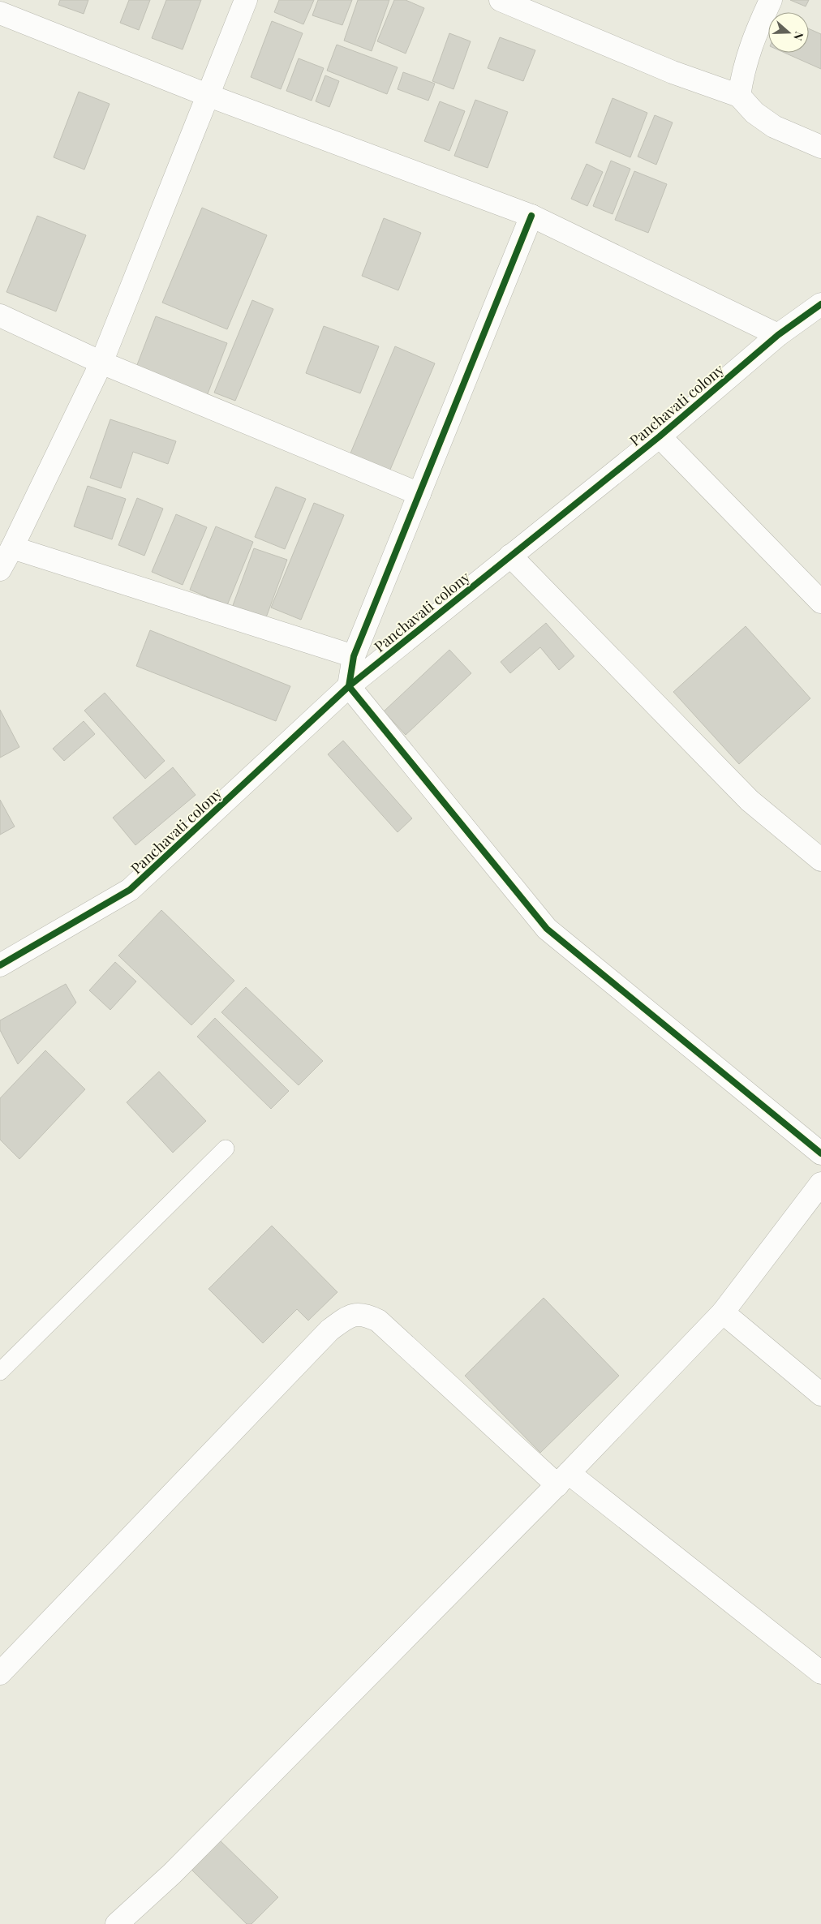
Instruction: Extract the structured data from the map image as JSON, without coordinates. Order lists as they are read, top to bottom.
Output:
{
  "streets": {
    "street": ["Panchavati colony"]
  },
  "north": "right"
}
